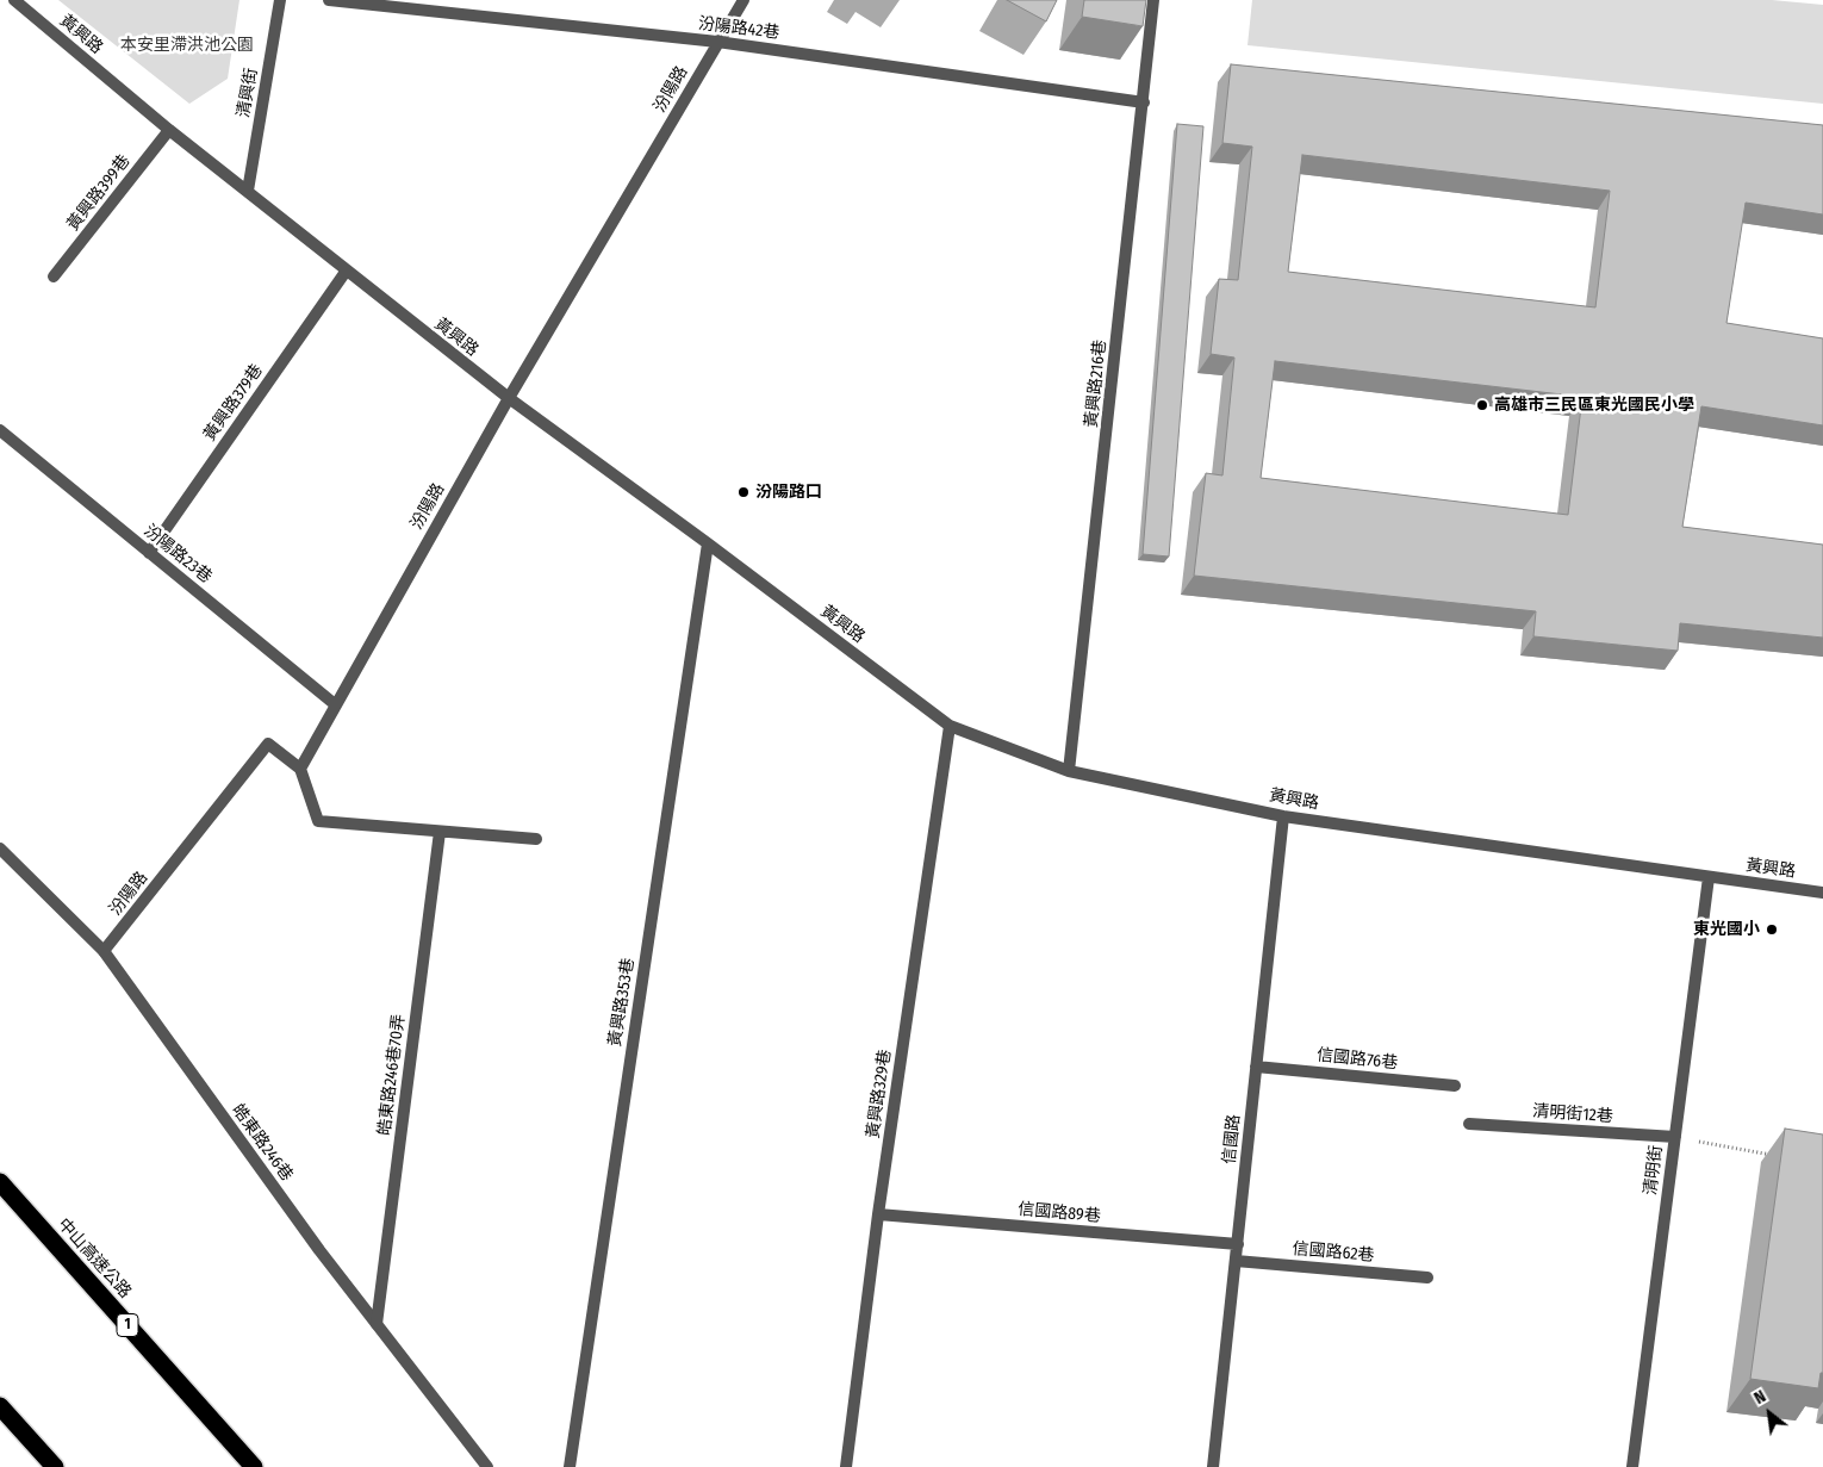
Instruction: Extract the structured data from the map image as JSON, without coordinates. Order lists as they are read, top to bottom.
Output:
{
  "streets": {
    "highway": ["中山高速公路", "1"],
    "street": [
      "汾陽路42巷",
      "黃興路",
      "汾陽路",
      "清興街",
      "黃興路399巷",
      "黃興路216巷",
      "黃興路379巷",
      "汾陽路23巷",
      "黃興路353巷",
      "信國路76巷",
      "皓東路246巷70弄",
      "黃興路329巷",
      "清明街12巷",
      "信國路",
      "皓東路246巷",
      "清明街",
      "信國路89巷",
      "信國路62巷"
    ]
  },
  "crossings": [
    ["汾陽路42巷", "汾陽路"],
    ["汾陽路42巷", "黃興路216巷"],
    ["黃興路", "汾陽路"],
    ["黃興路", "清興街"],
    ["黃興路", "黃興路399巷"],
    ["黃興路", "黃興路216巷"],
    ["黃興路", "黃興路379巷"],
    ["黃興路", "黃興路353巷"],
    ["黃興路", "黃興路329巷"],
    ["黃興路", "信國路"],
    ["黃興路", "清明街"],
    ["汾陽路", "汾陽路23巷"],
    ["汾陽路", "皓東路246巷"],
    ["黃興路379巷", "汾陽路23巷"],
    ["信國路76巷", "信國路"],
    ["皓東路246巷70弄", "皓東路246巷"],
    ["黃興路329巷", "信國路89巷"],
    ["清明街12巷", "清明街"],
    ["信國路", "信國路89巷"],
    ["信國路", "信國路62巷"]
  ],
  "parks": ["本安里滯洪池公園"],
  "places": ["高雄市三民區東光國民小學", "汾陽路口", "東光國小"],
  "north": "top left"
}
